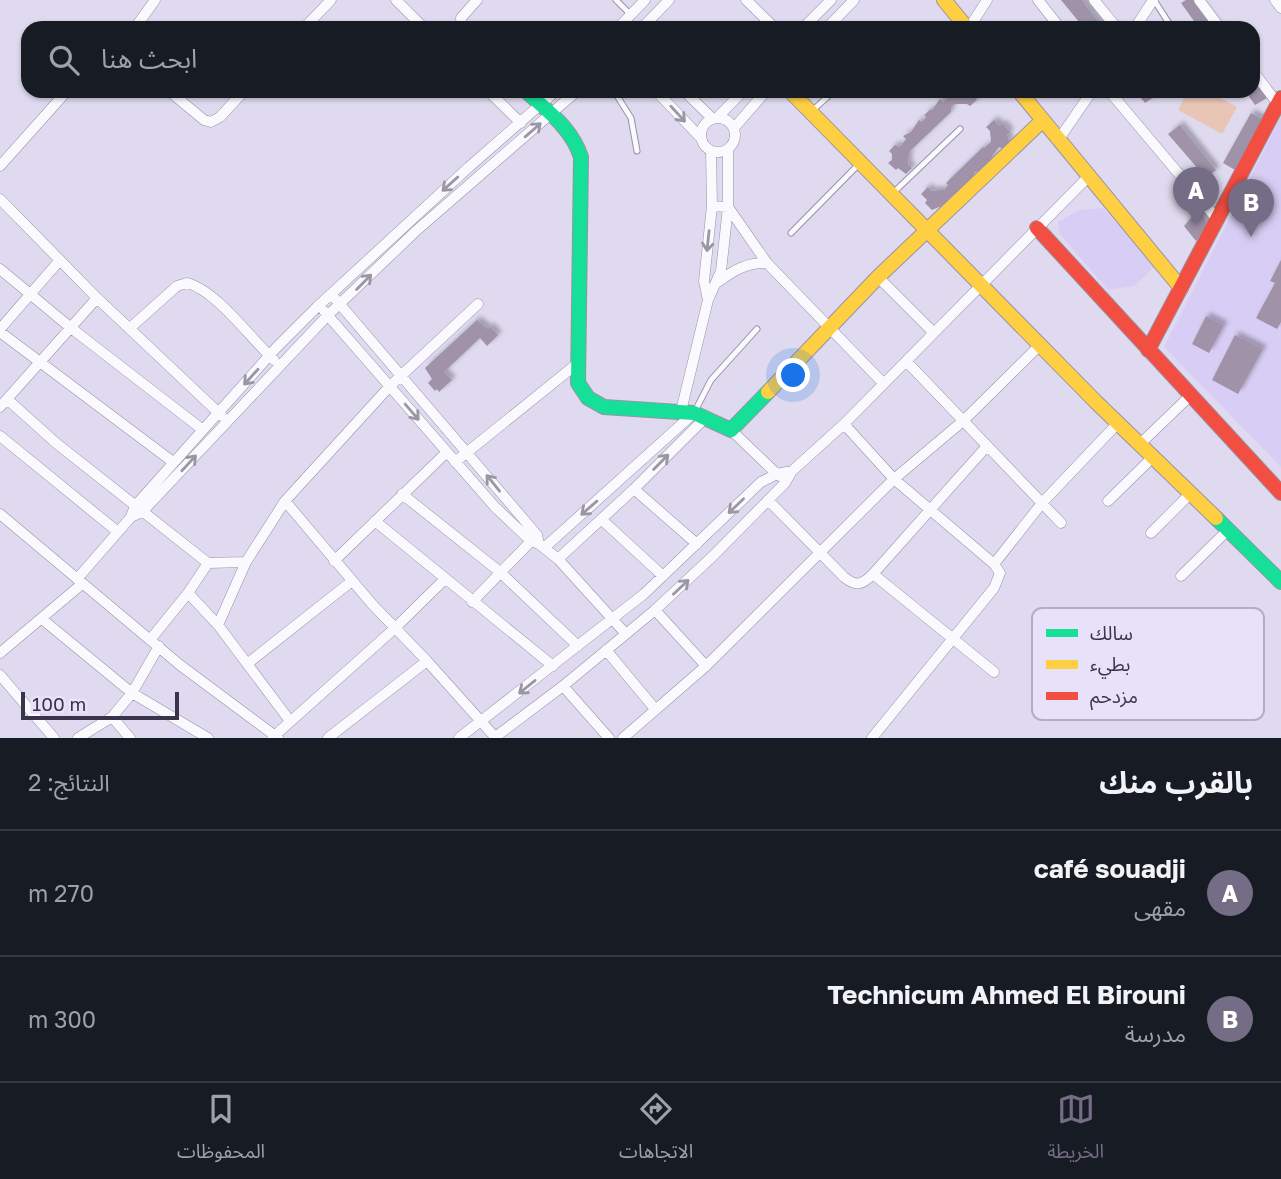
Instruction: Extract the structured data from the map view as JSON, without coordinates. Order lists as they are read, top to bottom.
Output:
{
  "legend": ["سالك", "بطيء", "مزدحم"],
  "scale_bar": "100 m",
  "page": {
    "search": "ابحث هنا",
    "pins": ["A", "B"],
    "scale": "100 m",
    "heading": ["بالقرب منك", "النتائج: 2"],
    "list": [
      {
        "mark": "A",
        "name": "café souadji",
        "note": "مقهى",
        "value": "270 m"
      },
      {
        "mark": "B",
        "name": "Technicum Ahmed El Birouni",
        "note": "مدرسة",
        "value": "300 m"
      }
    ],
    "nav": ["الخريطة", "الاتجاهات", "المحفوظات"]
  }
}
